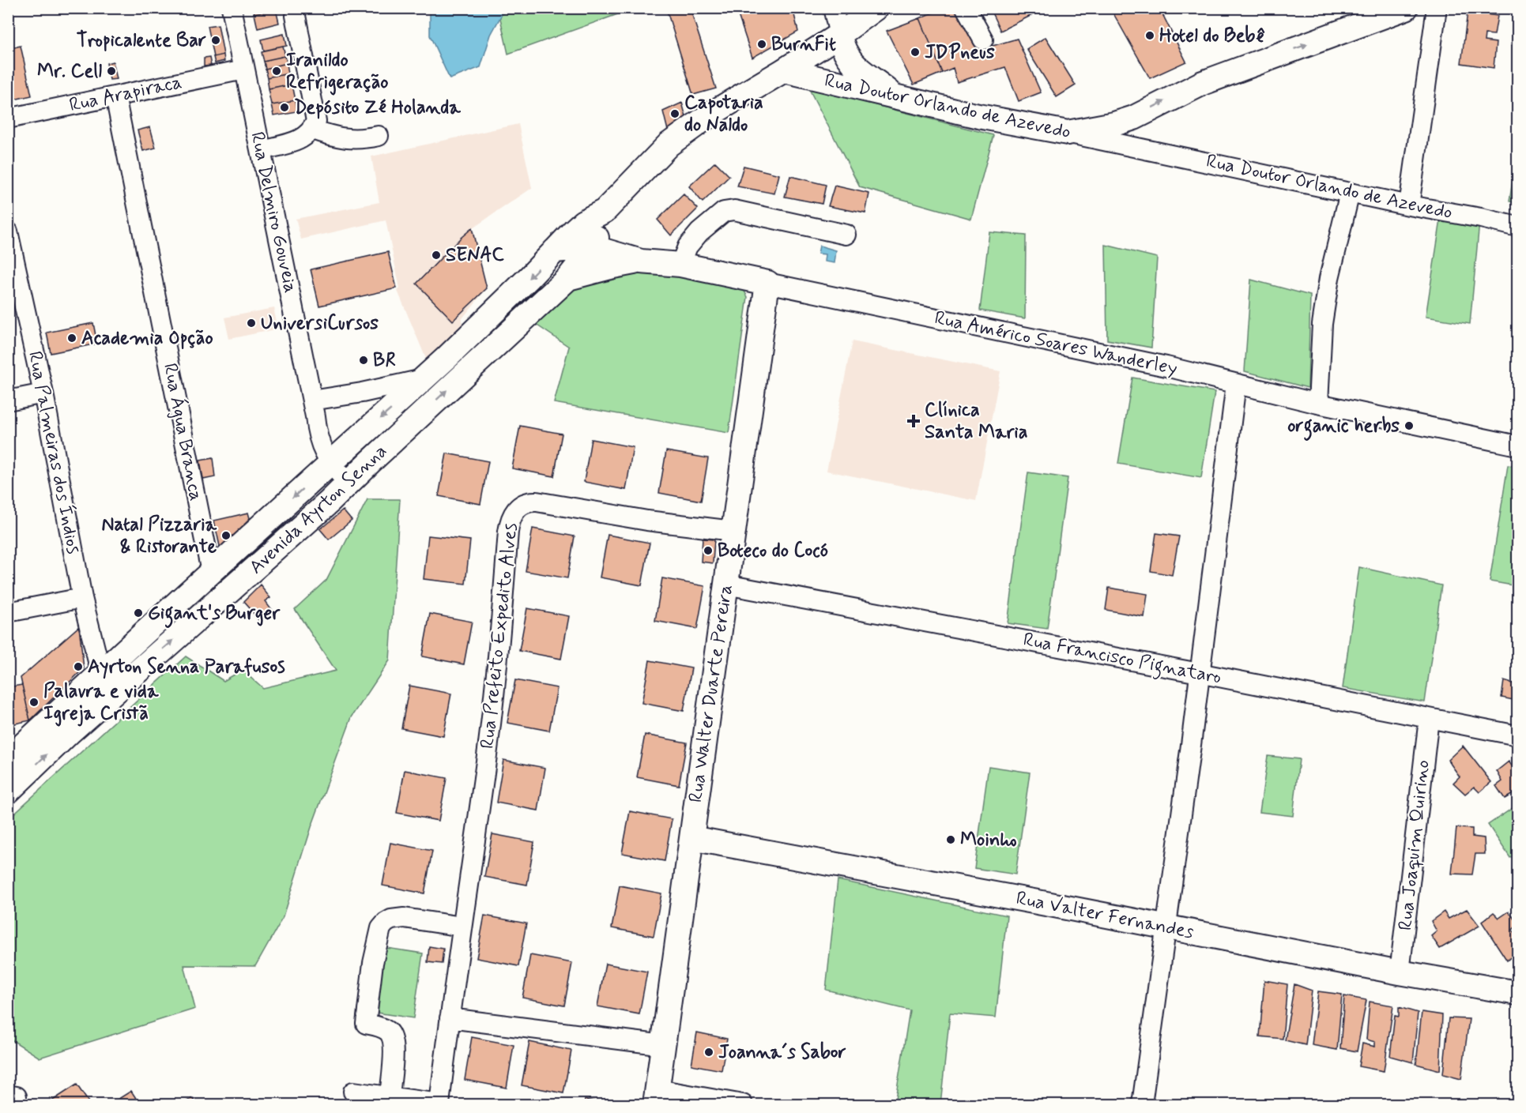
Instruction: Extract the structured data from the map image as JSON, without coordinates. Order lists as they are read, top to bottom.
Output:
{
  "streets": {
    "main road": [
      "Rua Doutor Orlando de Azevedo",
      "Rua Américo Soares Wanderley",
      "Avenida Ayrton Senna",
      "Rua Walter Duarte Pereira",
      "Rua Valter Fernandes"
    ],
    "street": [
      "Rua Arapiraca",
      "Rua Delmiro Gouveia",
      "Rua Água Branca",
      "Rua Palmeiras dos Índios",
      "Rua Prefeito Expedito Alves",
      "Rua Francisco Pignataro",
      "Rua Joaquim Quirino"
    ]
  },
  "crossings": [
    ["Rua Arapiraca", "Rua Delmiro Gouveia"],
    ["Rua Arapiraca", "Rua Água Branca"],
    ["Rua Doutor Orlando de Azevedo", "Avenida Ayrton Senna"],
    ["Rua Delmiro Gouveia", "Avenida Ayrton Senna"],
    ["Rua Américo Soares Wanderley", "Avenida Ayrton Senna"],
    ["Rua Américo Soares Wanderley", "Rua Walter Duarte Pereira"],
    ["Rua Água Branca", "Avenida Ayrton Senna"],
    ["Rua Palmeiras dos Índios", "Avenida Ayrton Senna"],
    ["Rua Prefeito Expedito Alves", "Rua Walter Duarte Pereira"],
    ["Rua Francisco Pignataro", "Rua Walter Duarte Pereira"],
    ["Rua Francisco Pignataro", "Rua Joaquim Quirino"],
    ["Rua Walter Duarte Pereira", "Rua Valter Fernandes"],
    ["Rua Joaquim Quirino", "Rua Valter Fernandes"]
  ],
  "places": {
    "other": [
      "Hotel do Bebê",
      "Tropicalente Bar",
      "BurnFit",
      "JDPneus",
      "Mr. Cell",
      "Iranildo Refrigeração",
      "Depósito Zé Holanda",
      "Capotaria do Naldo",
      "SENAC",
      "UniversiCursos",
      "Academia Opção",
      "BR",
      "organic herbs",
      "Natal Pizzaria & Ristorante",
      "Boteco do Cocó",
      "Gigant's Burger",
      "Ayrton Senna Parafusos",
      "Palavra e vida Igreja Cristã",
      "Moinho",
      "Joanna´s Sabor"
    ],
    "health": ["Clínica Santa Maria"]
  }
}
